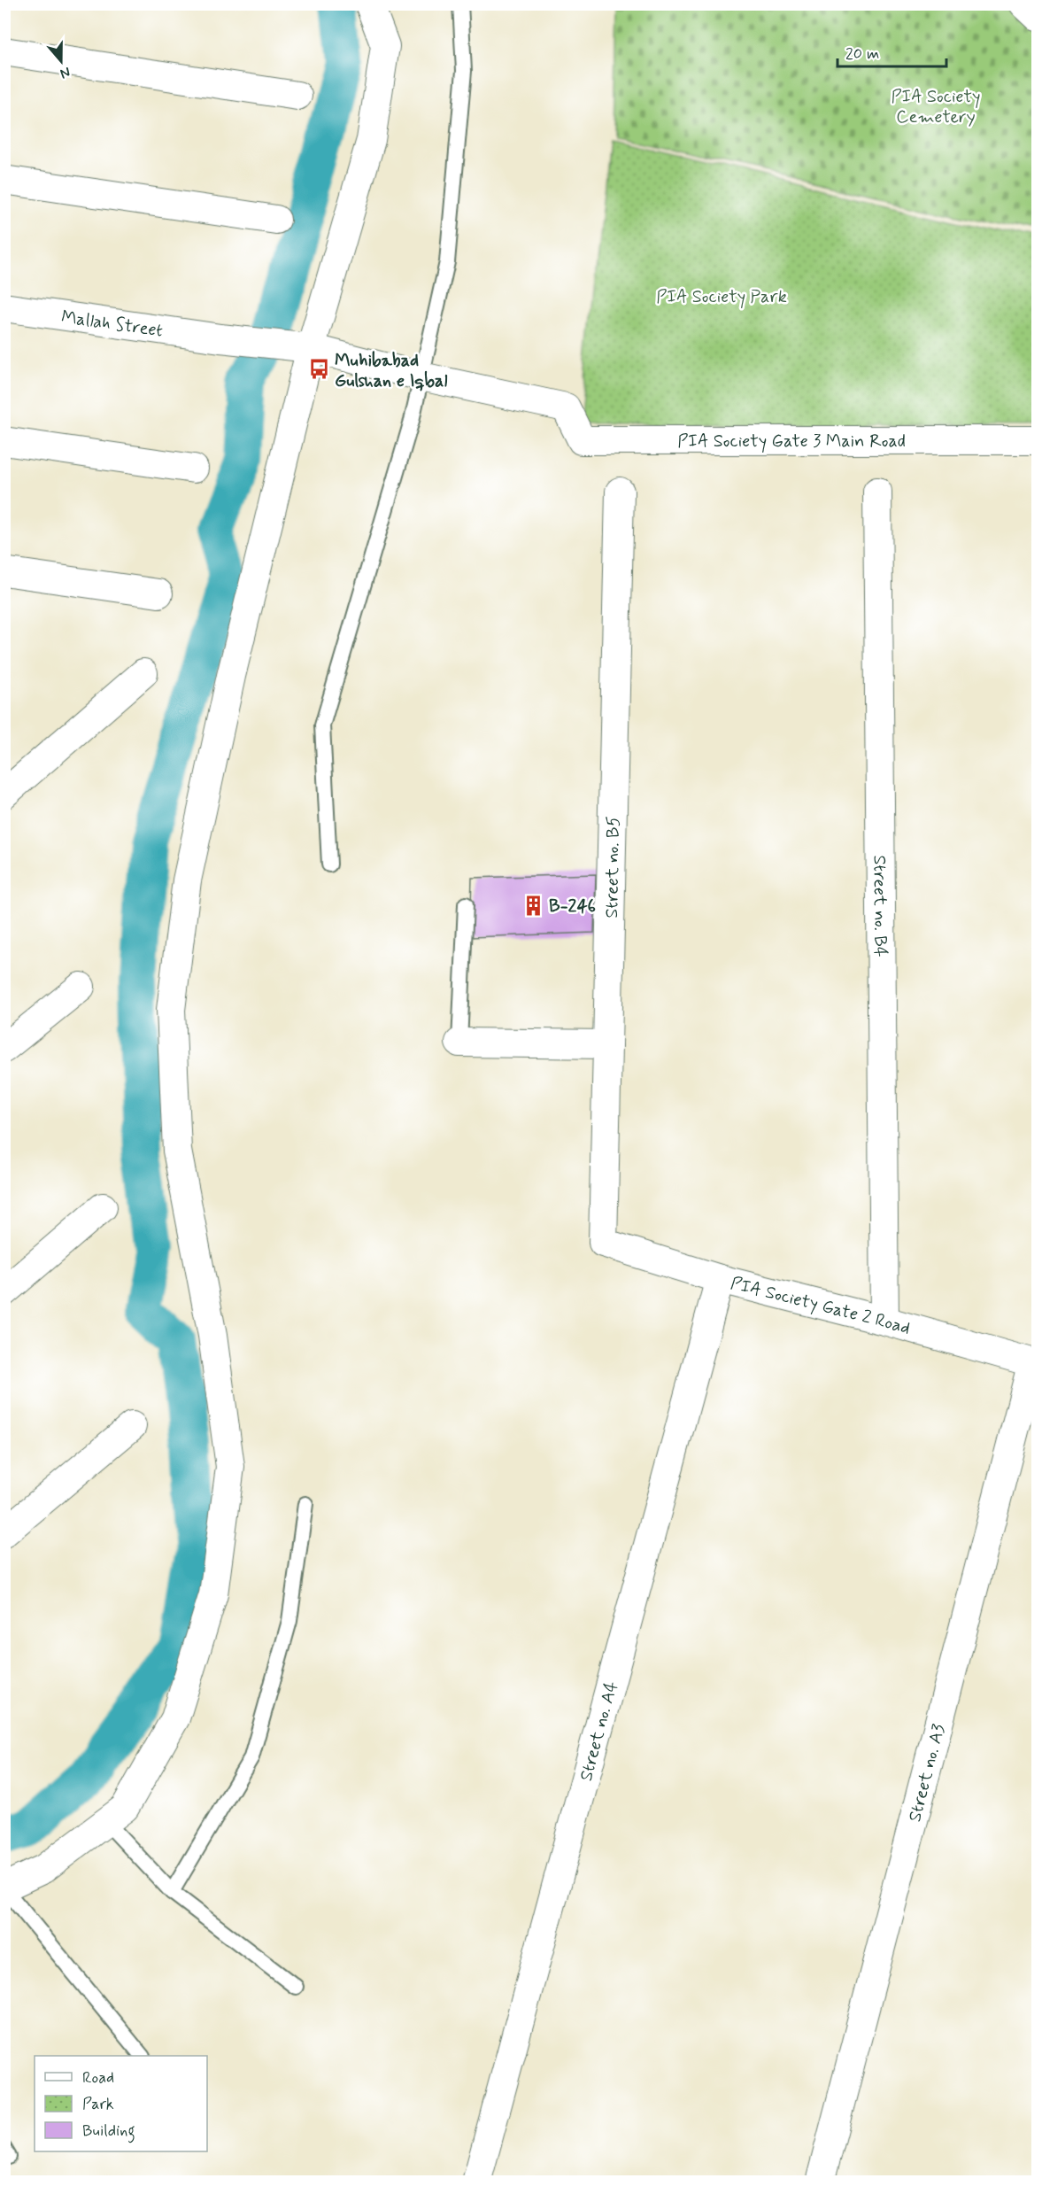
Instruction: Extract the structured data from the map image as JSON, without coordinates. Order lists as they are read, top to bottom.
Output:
{
  "streets": {
    "street": [
      "Mallah Street",
      "PIA Society Gate 3 Main Road",
      "Street no. B5",
      "Street no. B4",
      "PIA Society Gate 2 Road",
      "Street no. A4",
      "Street no. A3"
    ]
  },
  "crossings": [
    ["Mallah Street", "PIA Society Gate 3 Main Road"],
    ["Street no. B5", "PIA Society Gate 2 Road"],
    ["Street no. B4", "PIA Society Gate 2 Road"],
    ["PIA Society Gate 2 Road", "Street no. A4"],
    ["PIA Society Gate 2 Road", "Street no. A3"]
  ],
  "parks": ["PIA Society Cemetery", "PIA Society Park"],
  "places": {
    "bus stop": ["Muhibabad Gulshan e Iqbal"],
    "building": ["B-246"]
  },
  "legend": ["Road", "Park", "Building"],
  "scale_bar": "20 m",
  "north": "bottom"
}
